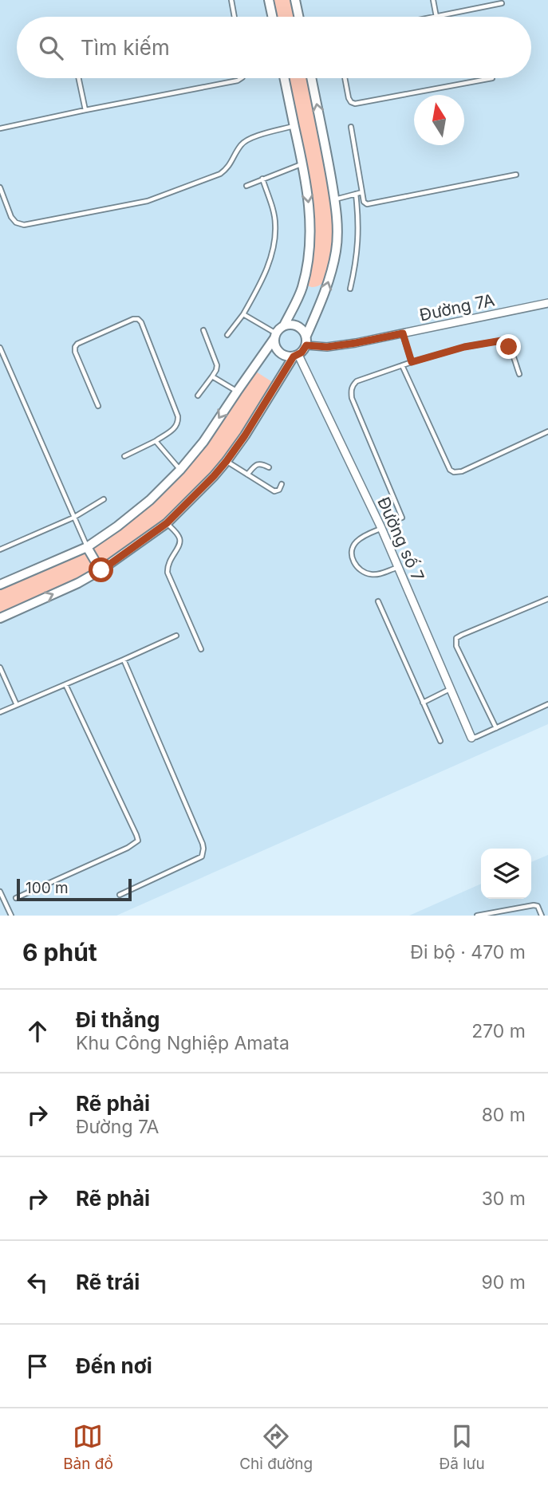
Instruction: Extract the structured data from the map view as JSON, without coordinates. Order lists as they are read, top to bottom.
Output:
{
  "streets": {
    "street": ["Đường 7A", "Đường số 7"]
  },
  "crossings": [
    ["Đường 7A", "Đường số 7"]
  ],
  "scale_bar": "100 m",
  "north": "top",
  "page": {
    "search": "Tìm kiếm",
    "scale": "100 m",
    "heading": ["6 phút", "Đi bộ · 470 m"],
    "list": [
      ["Đi thẳng", "Khu Công Nghiệp Amata", "270 m"],
      ["Rẽ phải", "Đường 7A", "80 m"],
      ["Rẽ phải", "30 m"],
      ["Rẽ trái", "90 m"],
      "Đến nơi"
    ],
    "nav": ["Bản đồ", "Chỉ đường", "Đã lưu"]
  }
}
